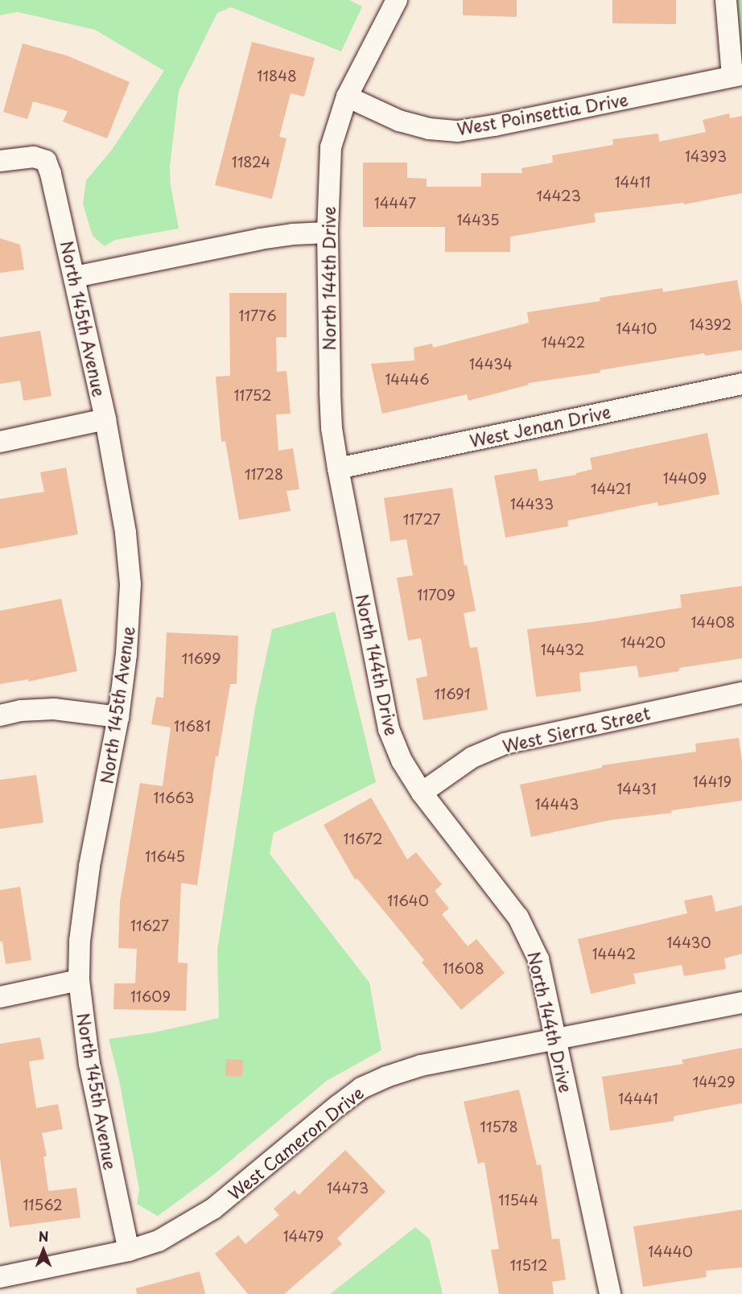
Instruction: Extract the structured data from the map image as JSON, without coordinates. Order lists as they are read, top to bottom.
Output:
{
  "streets": {
    "street": [
      "West Poinsettia Drive",
      "North 144th Drive",
      "North 145th Avenue",
      "West Jenan Drive",
      "West Sierra Street",
      "West Cameron Drive"
    ]
  },
  "crossings": [
    ["West Poinsettia Drive", "North 144th Drive"],
    ["North 144th Drive", "West Jenan Drive"],
    ["North 144th Drive", "West Sierra Street"],
    ["North 144th Drive", "West Cameron Drive"],
    ["North 145th Avenue", "West Cameron Drive"]
  ],
  "house_numbers": [
    "11848",
    "14393",
    "11824",
    "14411",
    "14423",
    "14447",
    "14435",
    "11776",
    "14392",
    "14410",
    "14422",
    "14434",
    "14446",
    "11752",
    "11728",
    "14409",
    "14421",
    "14433",
    "11727",
    "11709",
    "14408",
    "14420",
    "14432",
    "11699",
    "11691",
    "11681",
    "14419",
    "14431",
    "11663",
    "14443",
    "11672",
    "11645",
    "11640",
    "11627",
    "14430",
    "14442",
    "11608",
    "11609",
    "14429",
    "14441",
    "11578",
    "14473",
    "11544",
    "11562",
    "14479",
    "14440",
    "11512"
  ],
  "north": "top"
}
